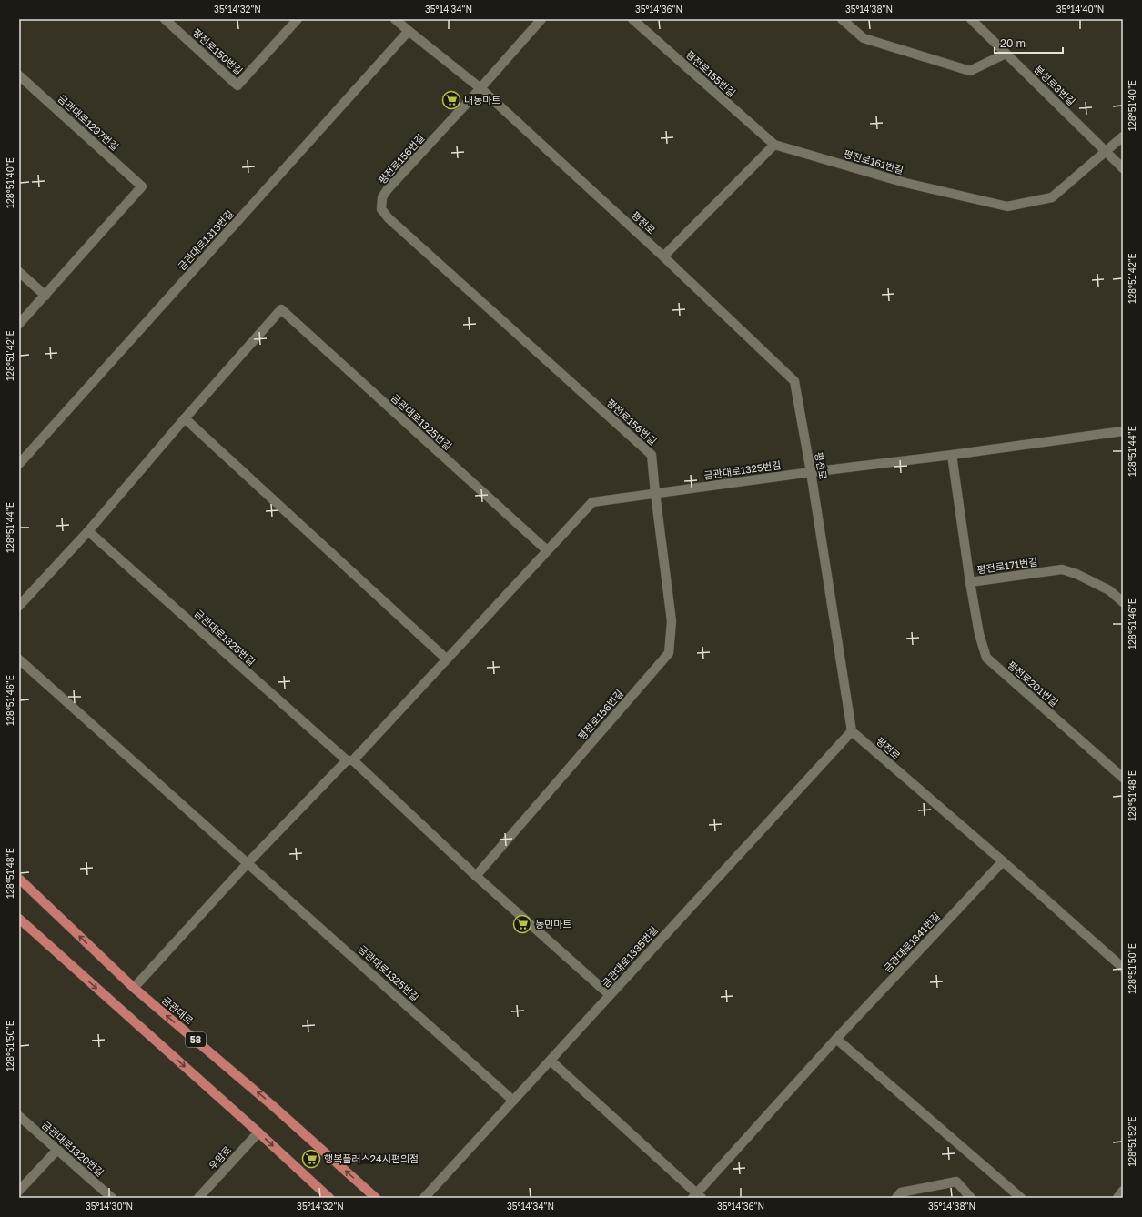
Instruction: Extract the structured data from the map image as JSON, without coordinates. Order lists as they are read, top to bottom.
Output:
{
  "streets": {
    "main road": ["금관대로", "58"],
    "street": [
      "평전로150번길",
      "평전로155번길",
      "분성로3번길",
      "금관대로1297번길",
      "평전로156번길",
      "평전로161번길",
      "평전로",
      "금관대로1313번길",
      "금관대로1325번길",
      "평전로171번길",
      "평전로201번길",
      "금관대로1341번길",
      "금관대로1335번길",
      "금관대로1320번길",
      "우암로"
    ]
  },
  "crossings": [
    ["평전로155번길", "평전로161번길"],
    ["분성로3번길", "평전로161번길"],
    ["평전로156번길", "평전로"],
    ["평전로156번길", "금관대로1325번길"],
    ["평전로", "금관대로1313번길"],
    ["평전로", "금관대로1325번길"],
    ["평전로", "금관대로1341번길"],
    ["평전로", "금관대로1335번길"],
    ["금관대로1325번길", "금관대로1335번길"],
    ["금관대로1325번길", "금관대로"],
    ["평전로171번길", "평전로201번길"]
  ],
  "places": {
    "supermarket": ["내동마트", "동민마트", "행복플러스24시편의점"]
  },
  "scale_bar": "20 m",
  "coordinates": [
    "35°14'32\"N",
    "35°14'34\"N",
    "35°14'36\"N",
    "35°14'38\"N",
    "35°14'40\"N",
    "128°51'40\"E",
    "128°51'42\"E",
    "128°51'44\"E",
    "128°51'46\"E",
    "128°51'48\"E",
    "128°51'50\"E",
    "128°51'52\"E",
    "35°14'30\"N"
  ]
}
